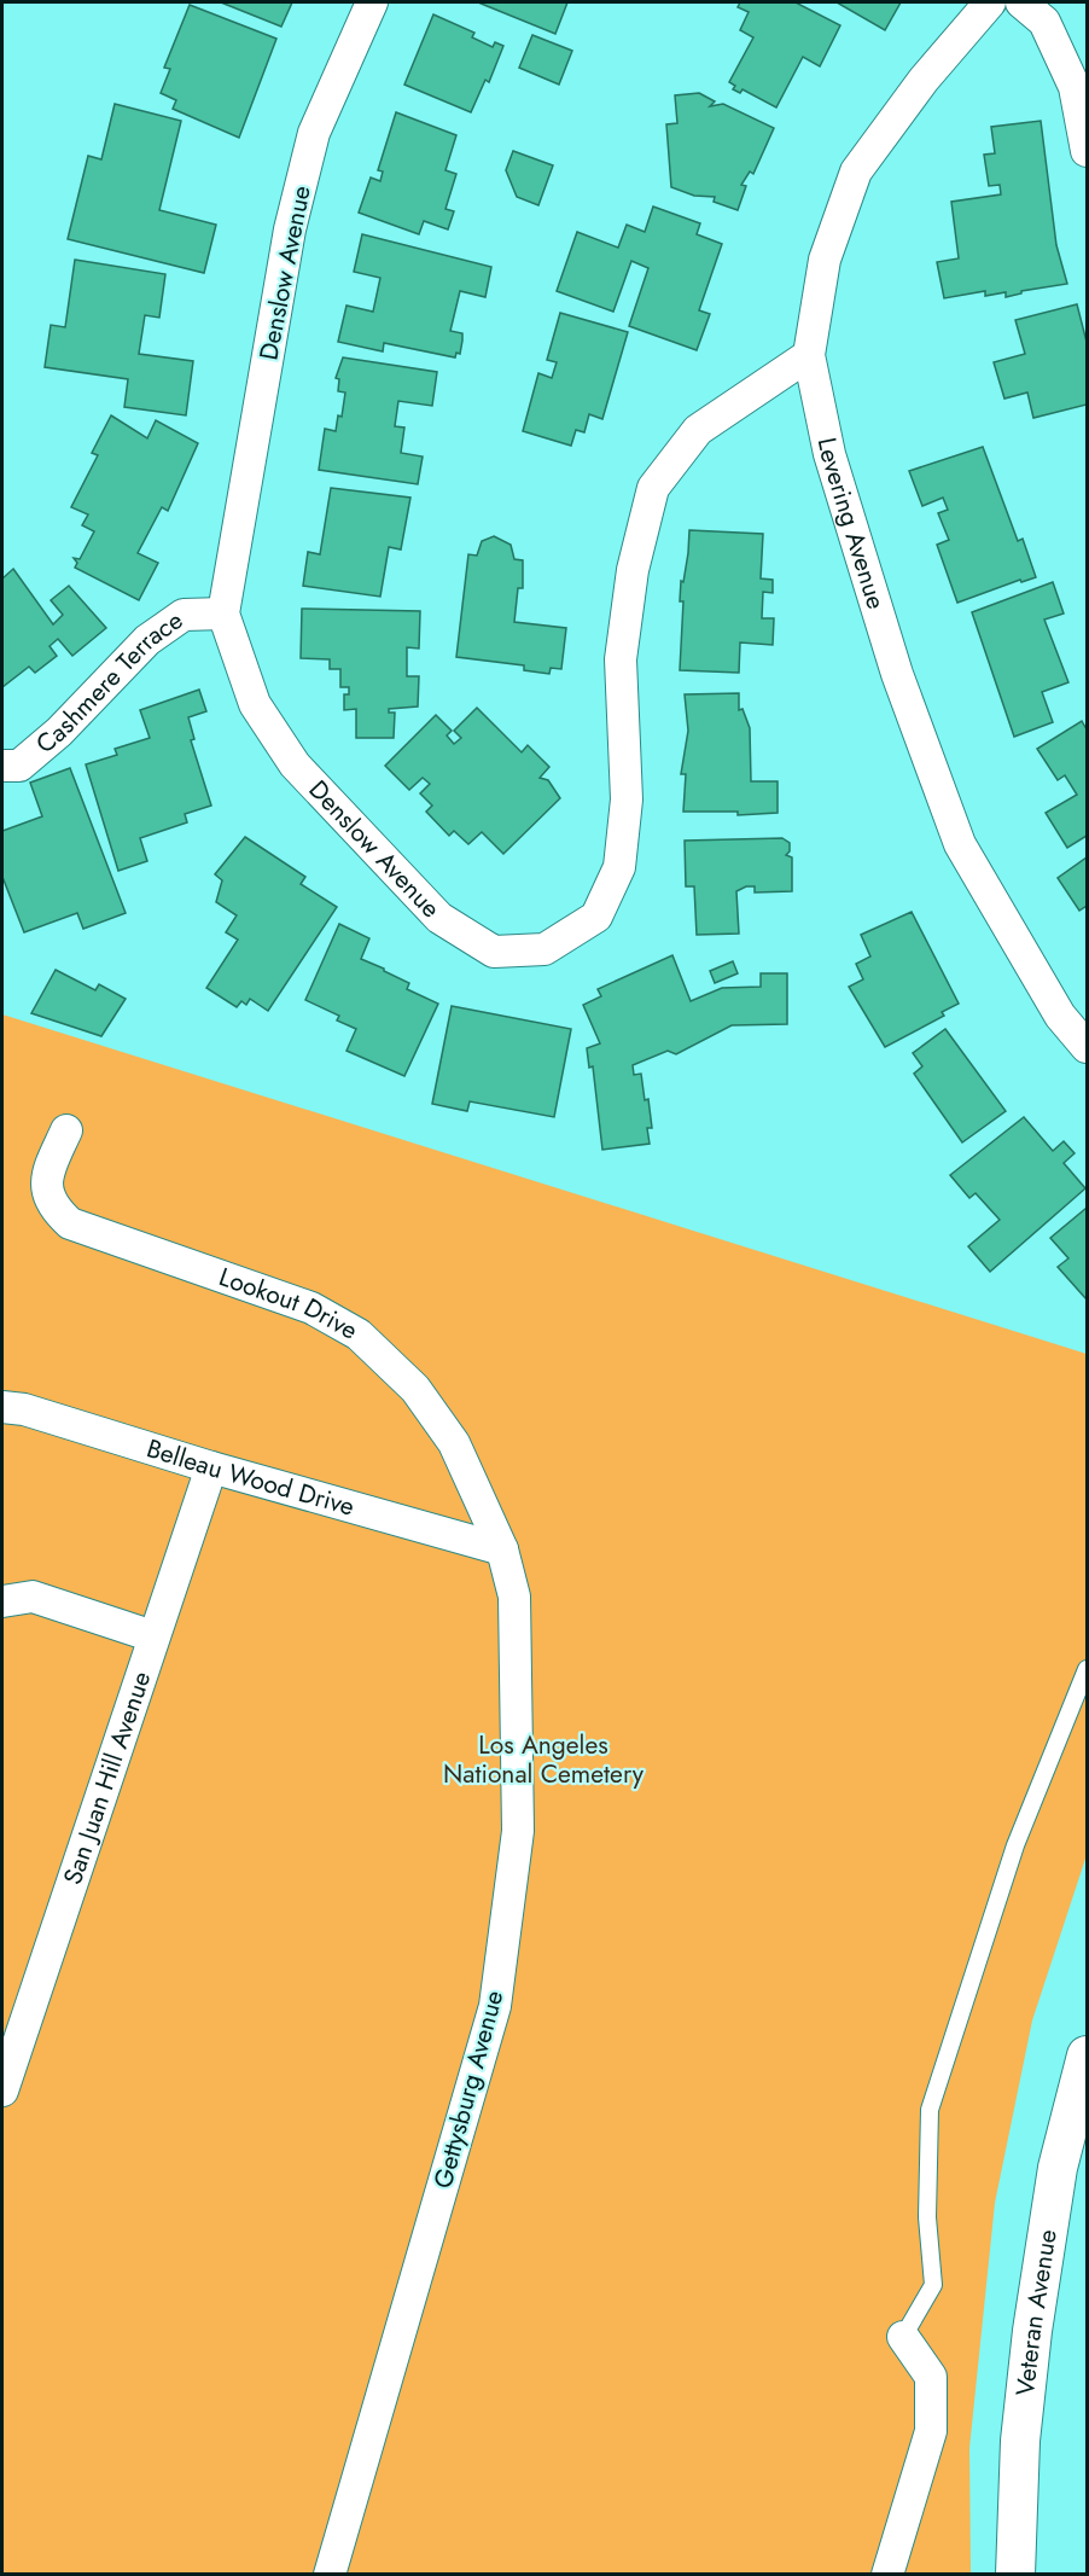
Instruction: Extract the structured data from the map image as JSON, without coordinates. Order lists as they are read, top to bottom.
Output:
{
  "streets": {
    "street": [
      "Denslow Avenue",
      "Levering Avenue",
      "Cashmere Terrace",
      "Lookout Drive",
      "Belleau Wood Drive",
      "San Juan Hill Avenue",
      "Gettysburg Avenue",
      "Veteran Avenue"
    ]
  },
  "crossings": [
    ["Denslow Avenue", "Levering Avenue"],
    ["Denslow Avenue", "Cashmere Terrace"],
    ["Lookout Drive", "Belleau Wood Drive"],
    ["Lookout Drive", "Gettysburg Avenue"],
    ["Belleau Wood Drive", "San Juan Hill Avenue"],
    ["Belleau Wood Drive", "Gettysburg Avenue"]
  ],
  "parks": ["Los Angeles National Cemetery"]
}
